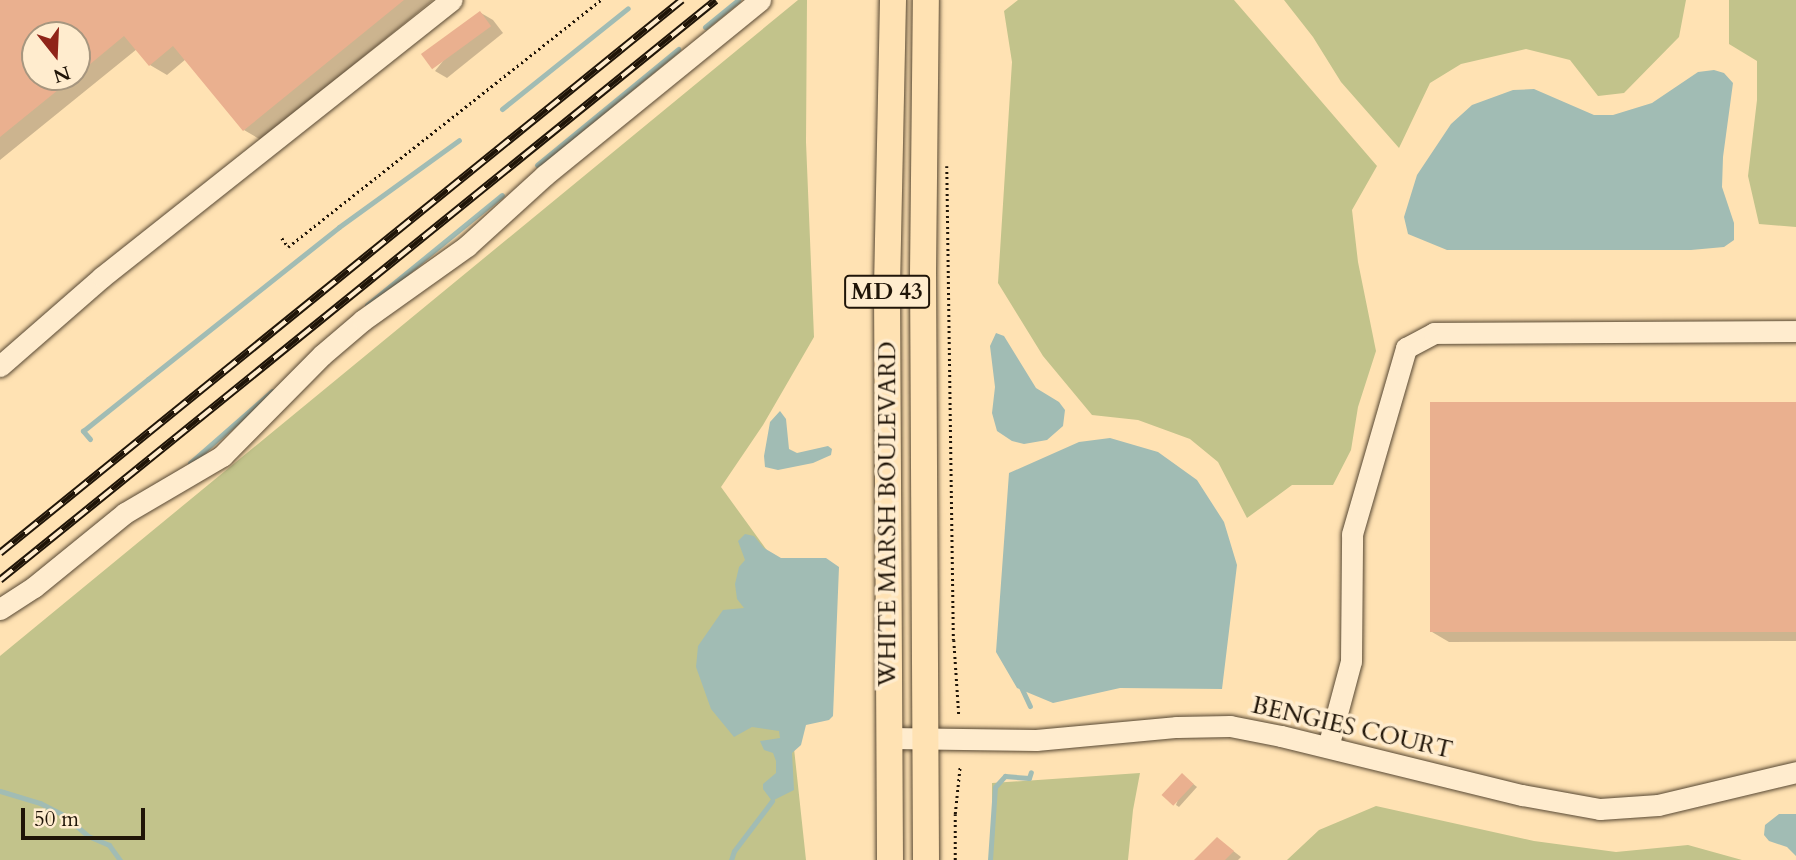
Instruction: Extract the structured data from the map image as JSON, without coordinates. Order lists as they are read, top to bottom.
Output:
{
  "streets": {
    "main road": ["MD 43", "WHITE MARSH BOULEVARD"],
    "street": ["BENGIES COURT"]
  },
  "crossings": [
    ["WHITE MARSH BOULEVARD", "BENGIES COURT"]
  ],
  "scale_bar": "50 m",
  "north": "bottom"
}
